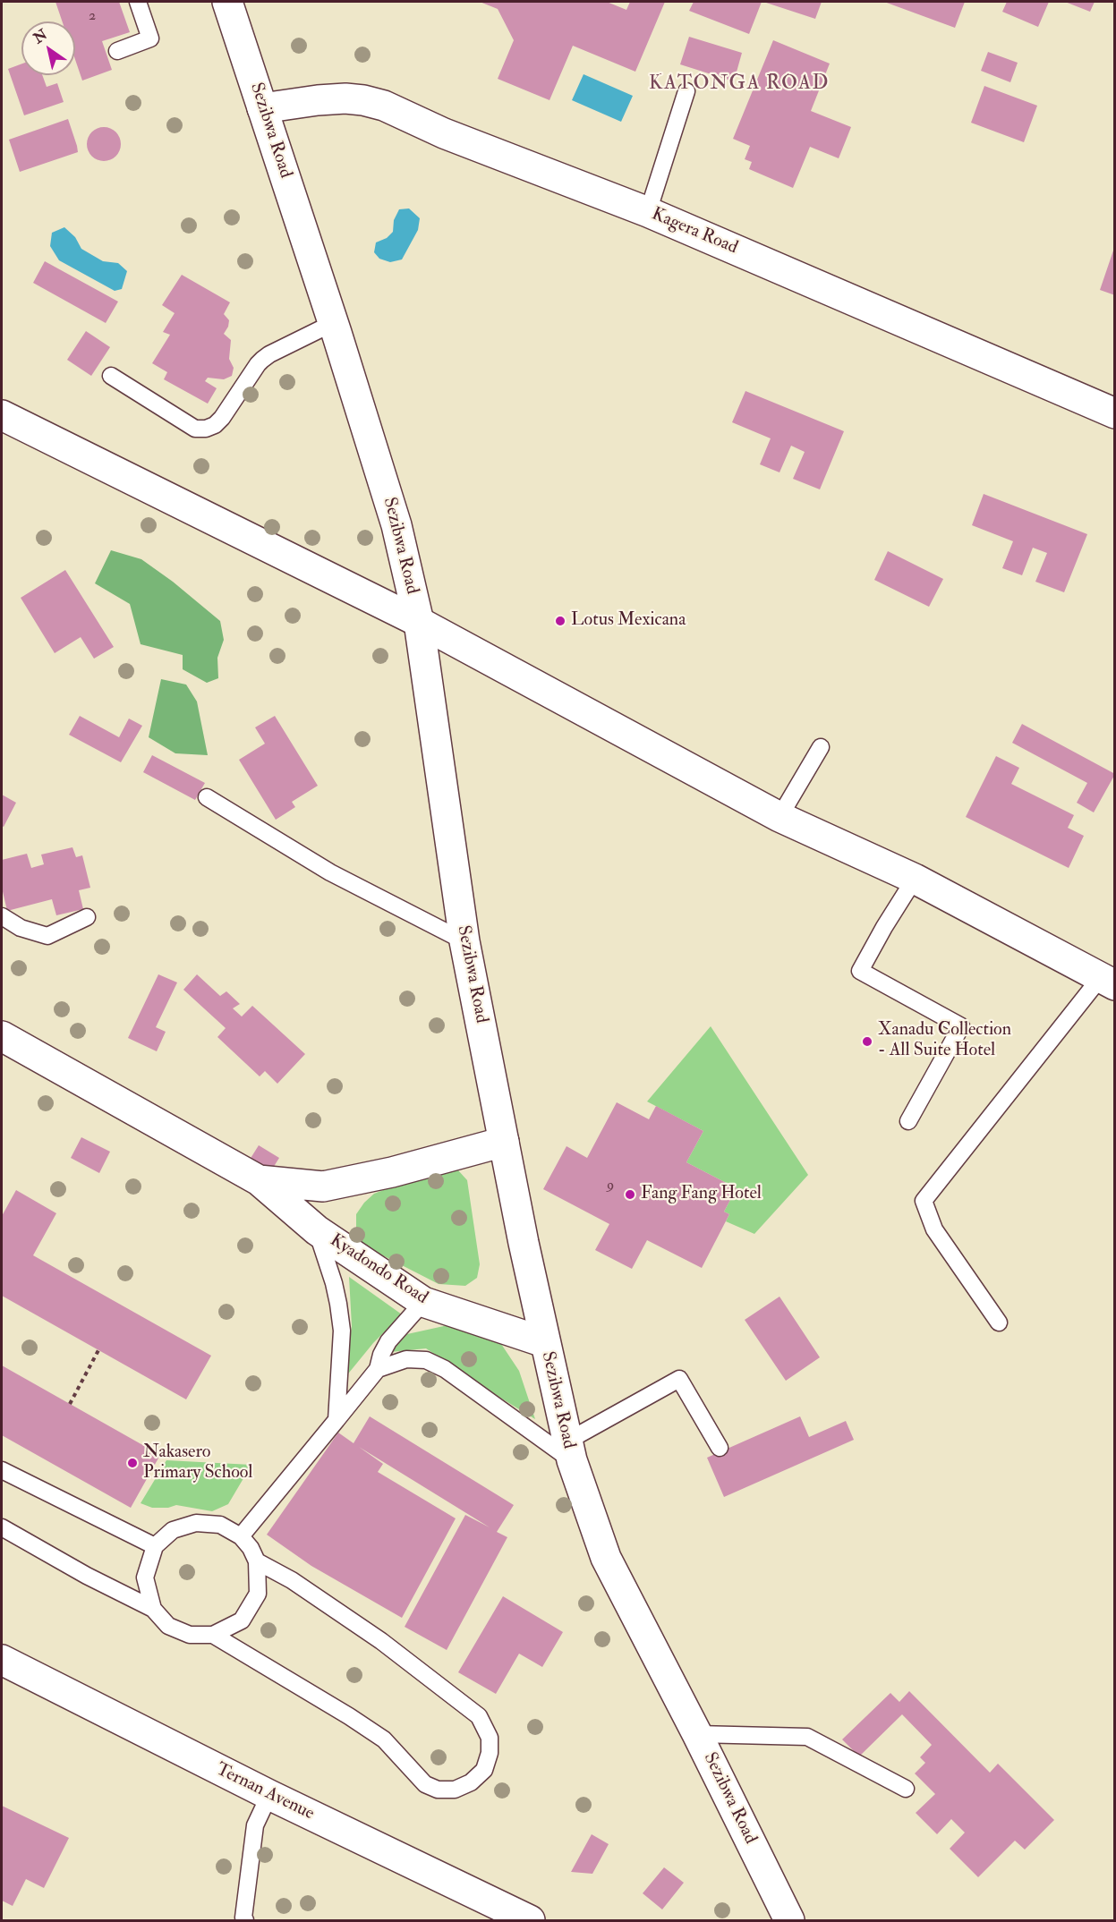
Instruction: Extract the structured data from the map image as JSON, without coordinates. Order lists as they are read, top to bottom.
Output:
{
  "streets": {
    "street": [
      "Sezibwa Road",
      "Kagera Road",
      "Kyadondo Road",
      "Ternan Avenue"
    ]
  },
  "crossings": [
    ["Sezibwa Road", "Kagera Road"],
    ["Sezibwa Road", "Kyadondo Road"]
  ],
  "districts": ["KATONGA ROAD"],
  "places": [
    "Lotus Mexicana",
    "Xanadu Collection - All Suite Hotel",
    "Fang Fang Hotel",
    "Nakasero Primary School"
  ],
  "house_numbers": ["2", "9"],
  "north": "top left"
}
